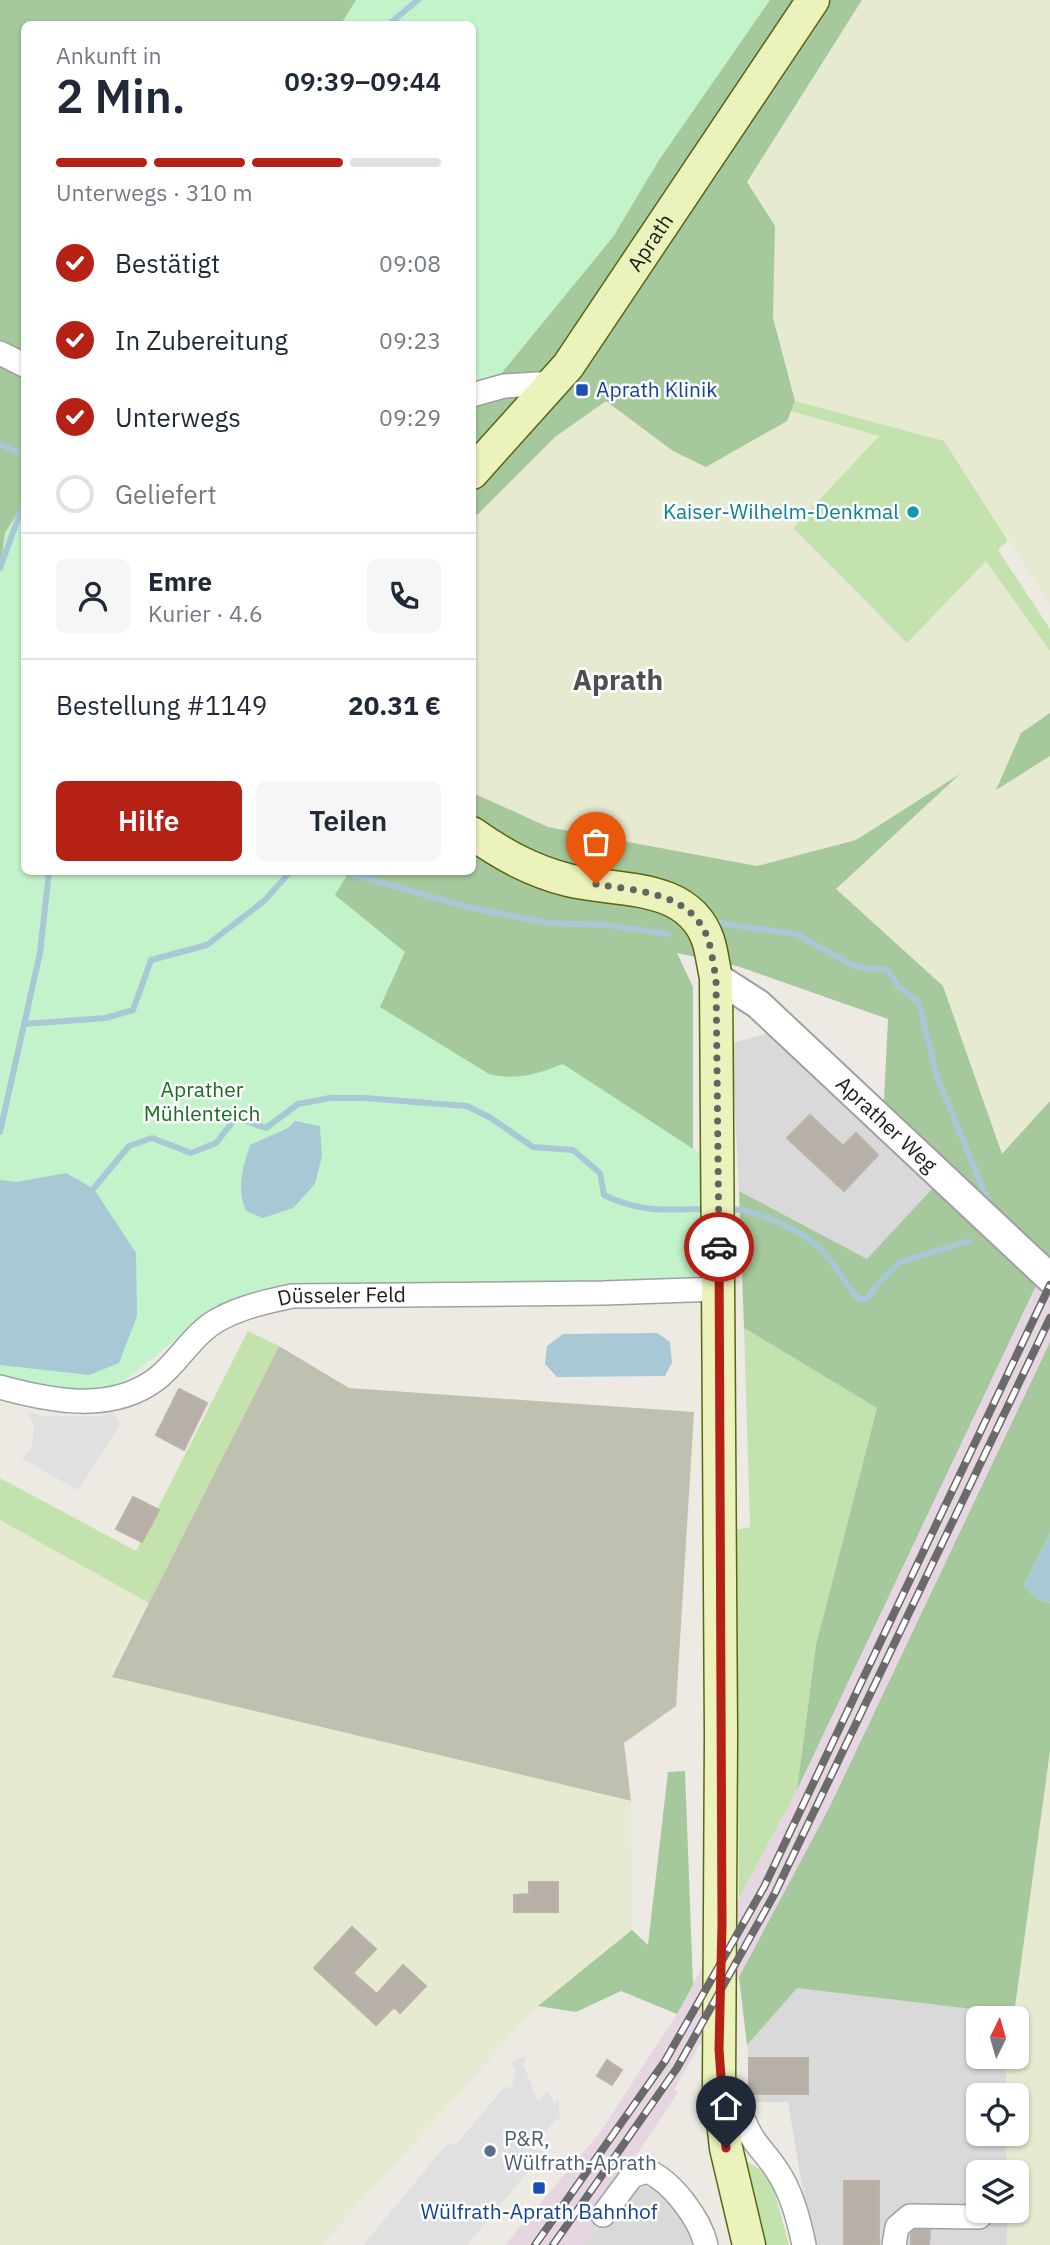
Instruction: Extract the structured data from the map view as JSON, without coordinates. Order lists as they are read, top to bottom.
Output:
{
  "streets": {
    "main road": ["Aprath"],
    "street": ["Aprather Weg", "Düsseler Feld"]
  },
  "districts": ["Aprath"],
  "parks": ["Aprather Mühlenteich"],
  "places": {
    "transit": ["Aprath Klinik", "Wülfrath-Aprath Bahnhof"],
    "other": ["Kaiser-Wilhelm-Denkmal", "P&R, Wülfrath-Aprath"]
  },
  "north": "top",
  "page": {
    "heading": ["2 Min.", "Ankunft in", "09:39–09:44"],
    "panel": [
      "Emre",
      "Kurier · 4.6",
      "Bestellung #1149",
      "20.31 €"
    ],
    "bar": "Unterwegs · 310 m",
    "list": [
      ["Bestätigt", "09:08"],
      ["In Zubereitung", "09:23"],
      ["Unterwegs", "09:29"],
      "Geliefert"
    ],
    "buttons": ["Hilfe", "Teilen"]
  }
}
